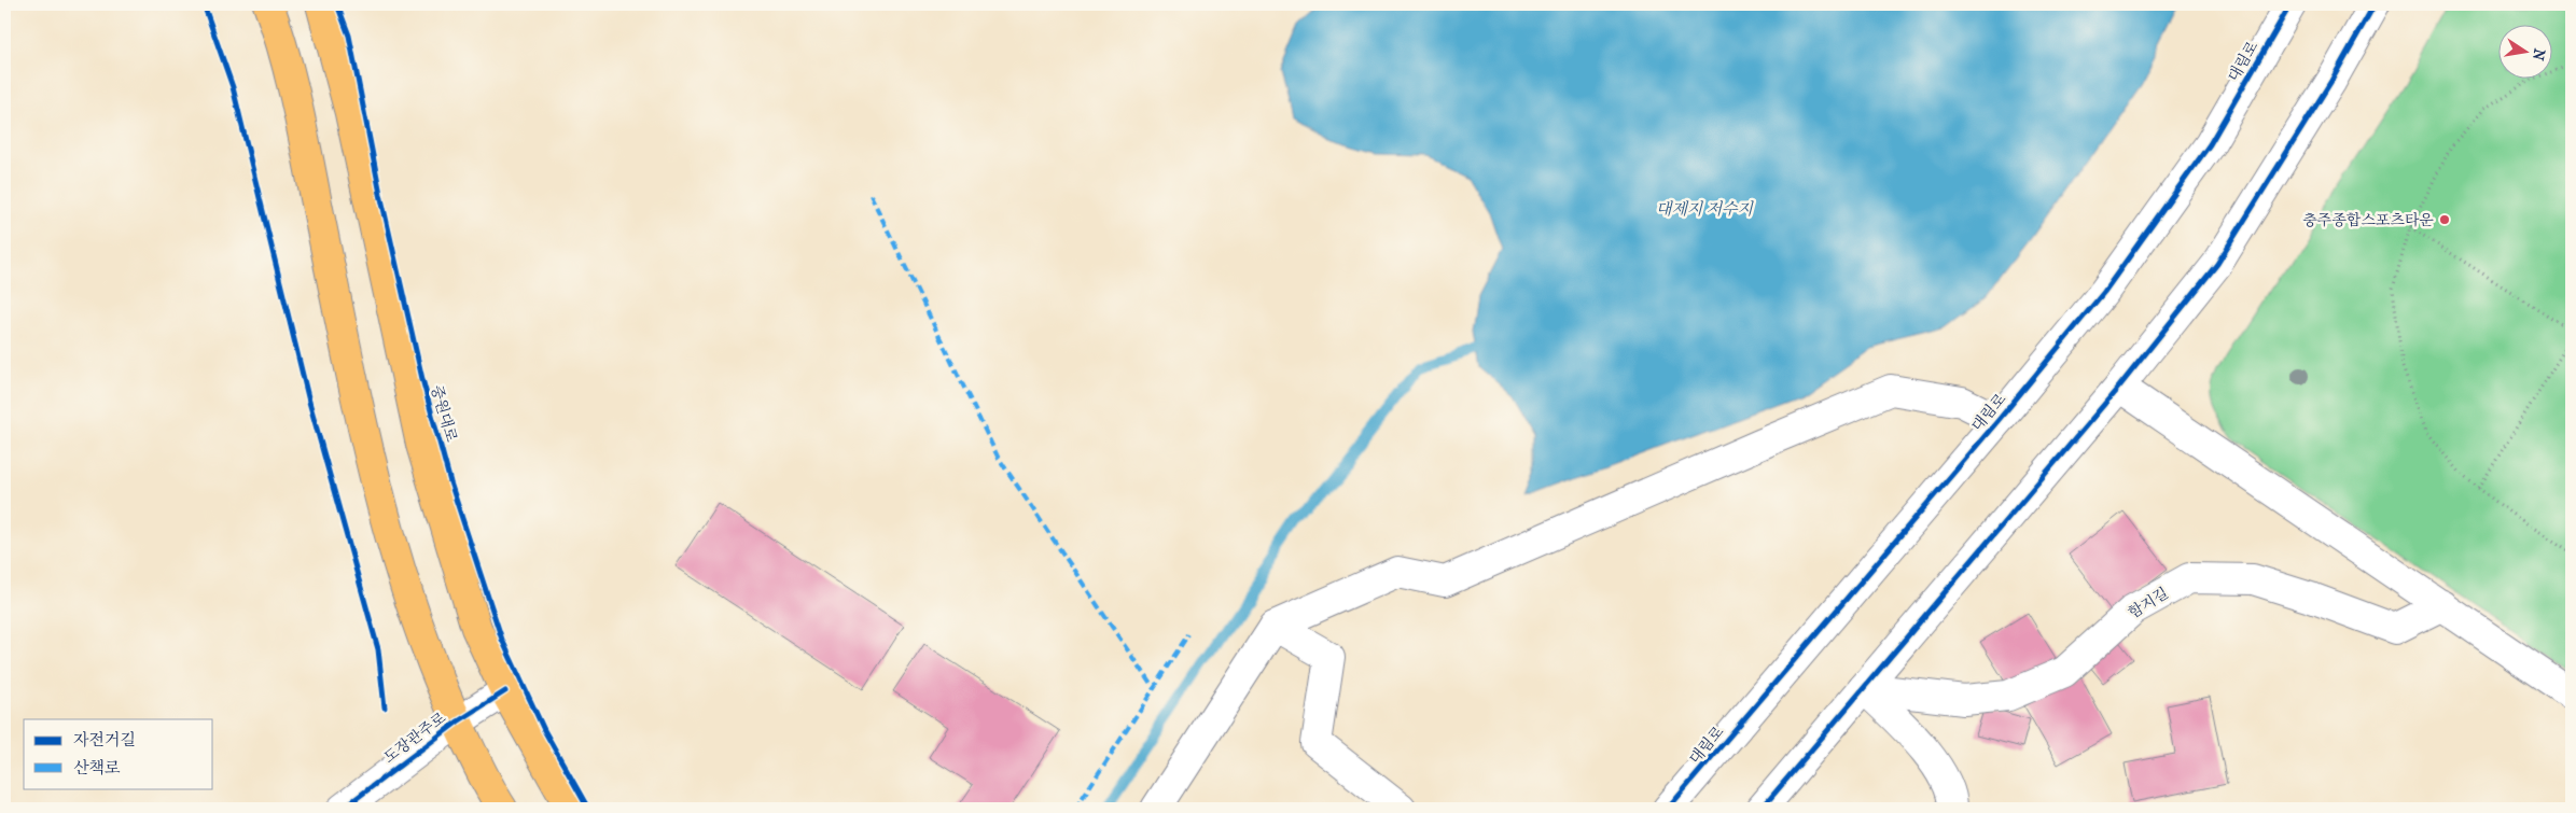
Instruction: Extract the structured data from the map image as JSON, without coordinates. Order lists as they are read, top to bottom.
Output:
{
  "streets": {
    "main road": ["중원대로"],
    "street": ["대림로", "함지길", "도장관주로"]
  },
  "crossings": [
    ["중원대로", "도장관주로"]
  ],
  "water": ["대제지 저수지"],
  "places": ["충주종합스포츠타운"],
  "legend": ["자전거길", "산책로"],
  "north": "right"
}
